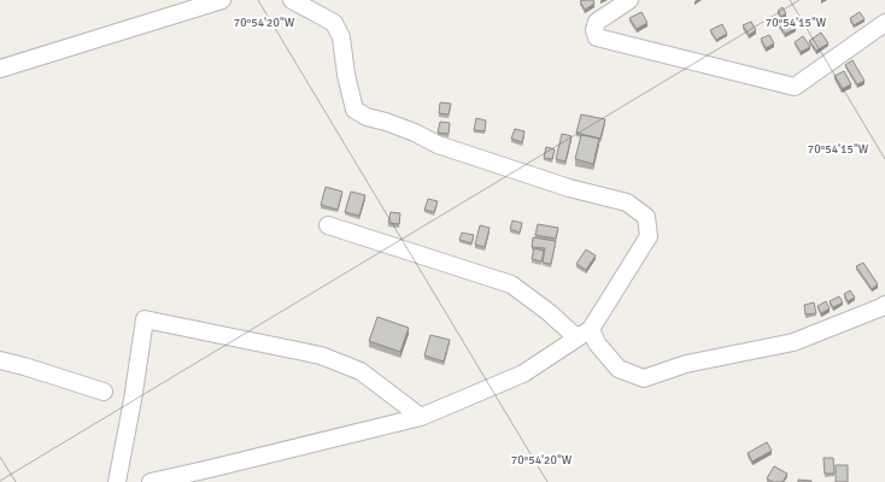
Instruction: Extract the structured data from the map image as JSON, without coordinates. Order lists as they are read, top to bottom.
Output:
{
  "coordinates": ["70°54'20\"W", "70°54'15\"W"]
}
